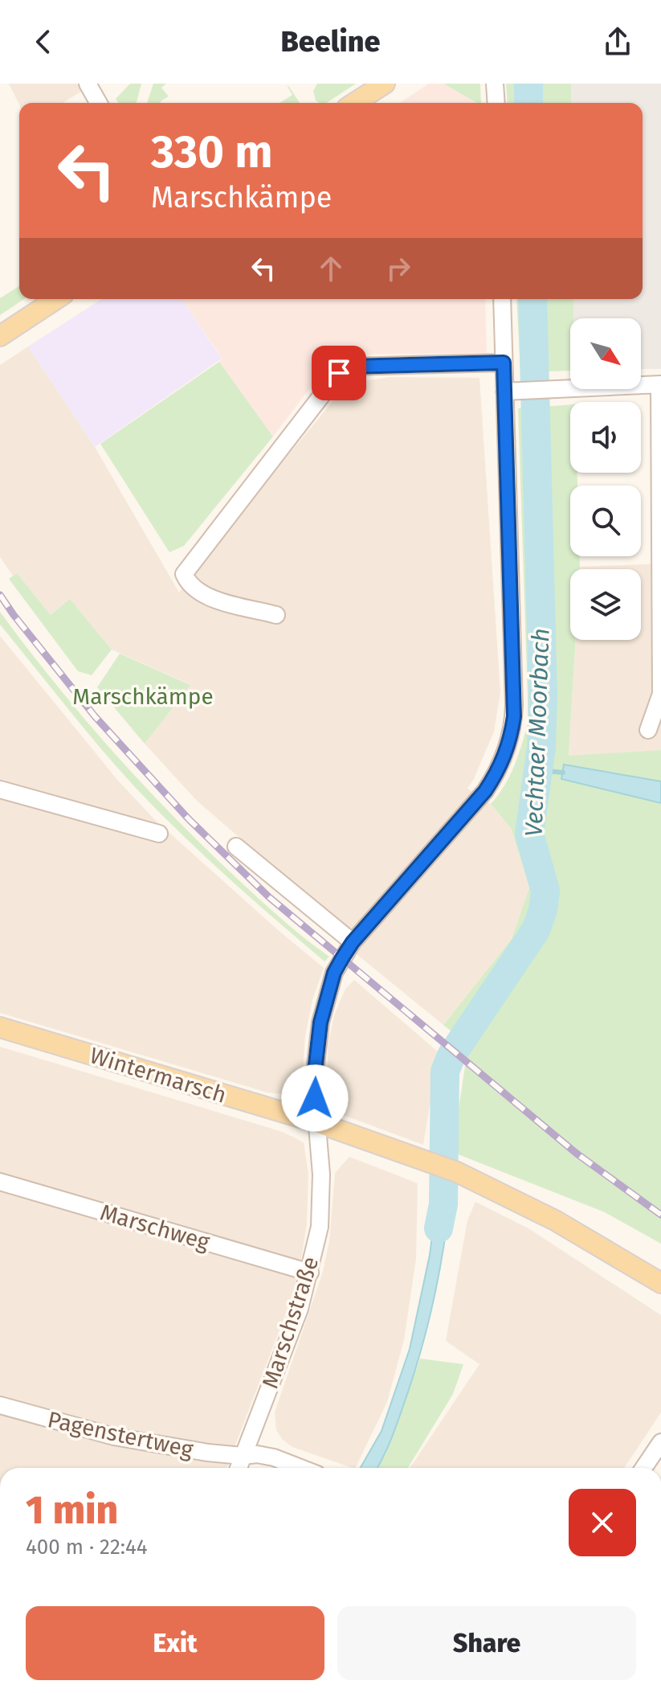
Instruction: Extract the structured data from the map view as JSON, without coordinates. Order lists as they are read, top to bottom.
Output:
{
  "streets": {
    "main road": ["Wintermarsch"],
    "street": ["Marschweg", "Marschstraße", "Pagenstertweg"]
  },
  "crossings": [
    ["Wintermarsch", "Marschstraße"],
    ["Marschweg", "Marschstraße"],
    ["Marschstraße", "Pagenstertweg"]
  ],
  "water": ["Vechtaer Moorbach"],
  "parks": ["Marschkämpe"],
  "north": "bottom right",
  "page": {
    "header": "Beeline",
    "turn": ["330 m", "Marschkämpe"],
    "heading": ["1 min", "400 m · 22:44"],
    "buttons": ["Exit", "Share"]
  }
}
